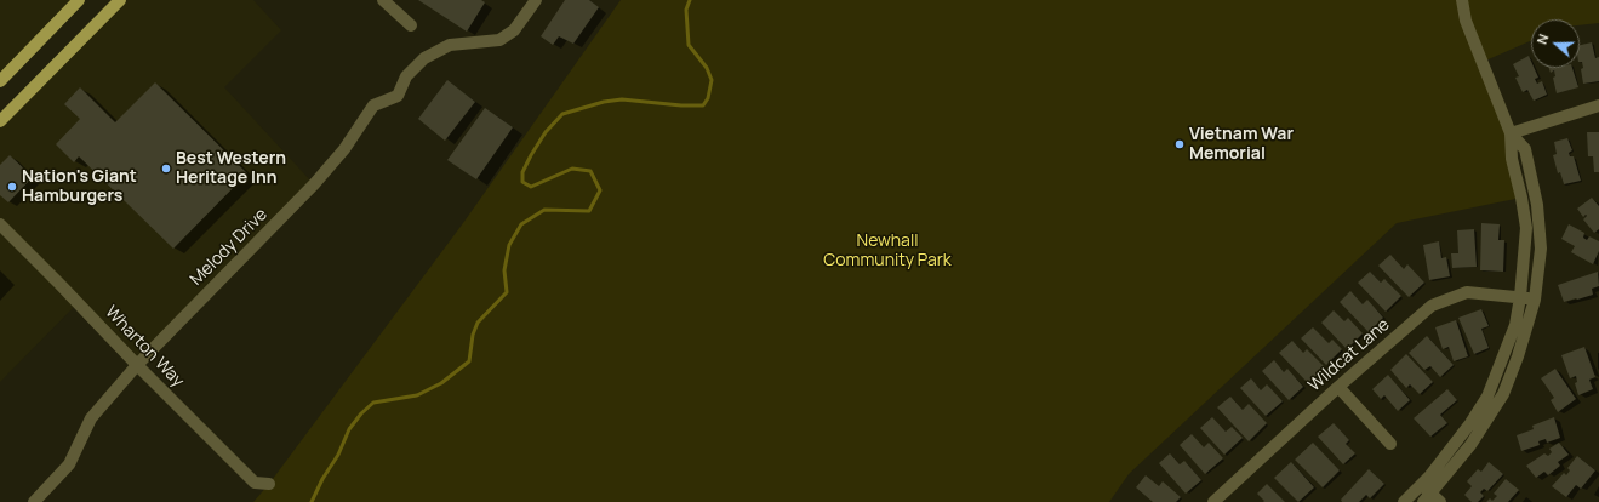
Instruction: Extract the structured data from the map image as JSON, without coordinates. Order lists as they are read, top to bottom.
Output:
{
  "streets": {
    "street": ["Melody Drive", "Wharton Way", "Wildcat Lane"]
  },
  "crossings": [
    ["Melody Drive", "Wharton Way"]
  ],
  "parks": ["Newhall Community Park"],
  "places": ["Vietnam War Memorial", "Best Western Heritage Inn", "Nation's Giant Hamburgers"],
  "north": "left"
}
